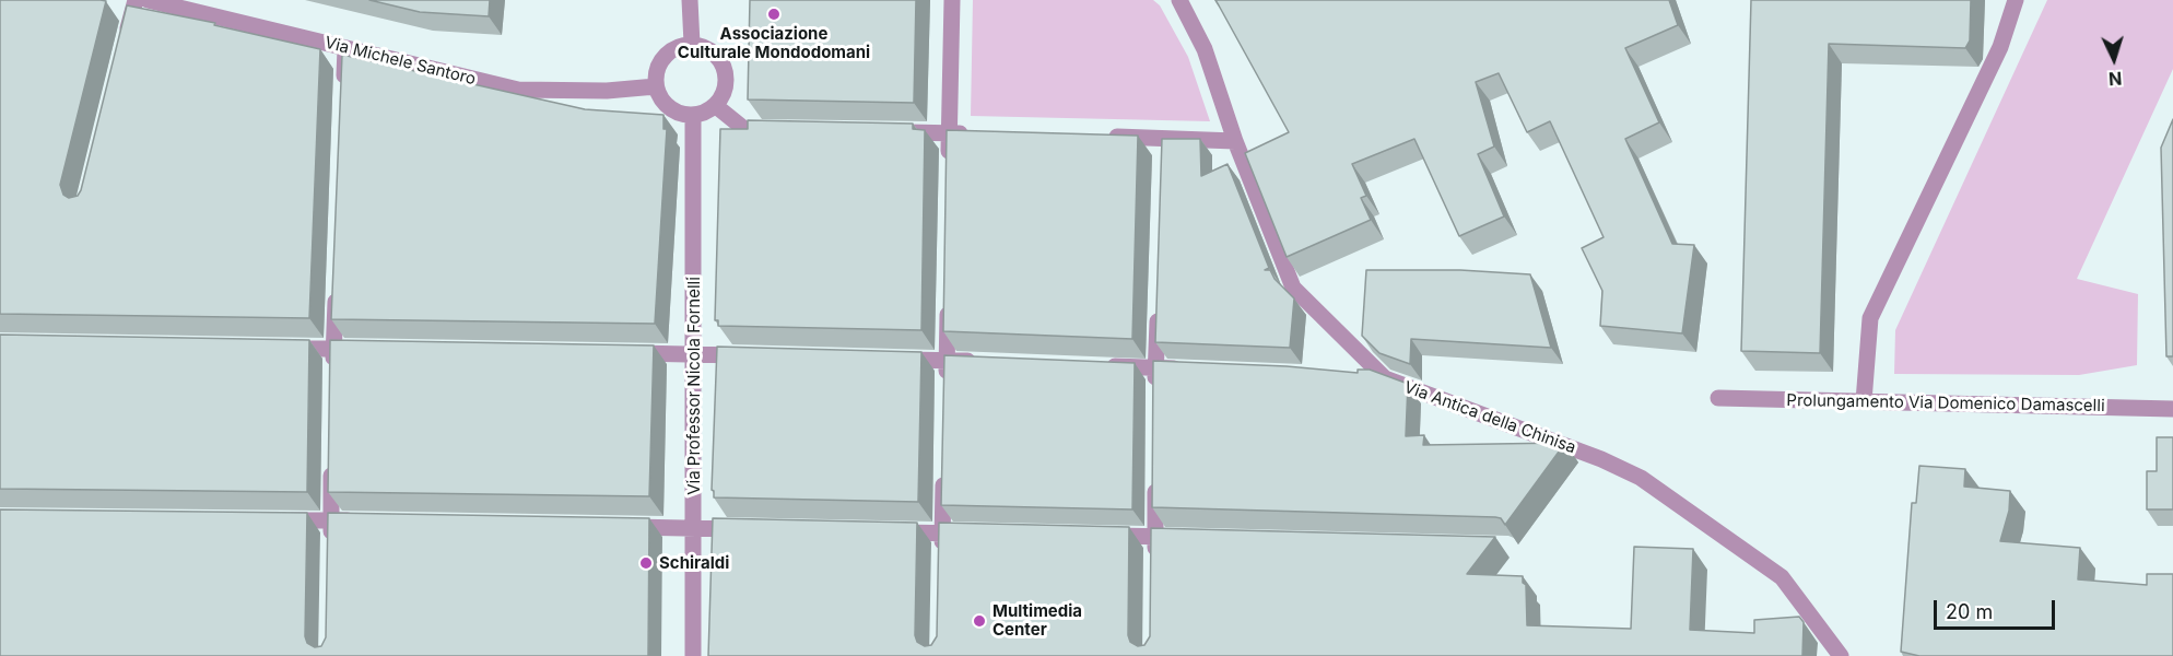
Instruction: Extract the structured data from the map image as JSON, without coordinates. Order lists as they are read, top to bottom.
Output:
{
  "streets": {
    "street": [
      "Via Michele Santoro",
      "Via Professor Nicola Fornelli",
      "Prolungamento Via Domenico Damascelli",
      "Via Antica della Chinisa"
    ]
  },
  "crossings": [
    ["Via Michele Santoro", "Via Professor Nicola Fornelli"]
  ],
  "places": ["Associazione Culturale Mondodomani", "Schiraldi", "Multimedia Center"],
  "scale_bar": "20 m",
  "north": "bottom"
}
